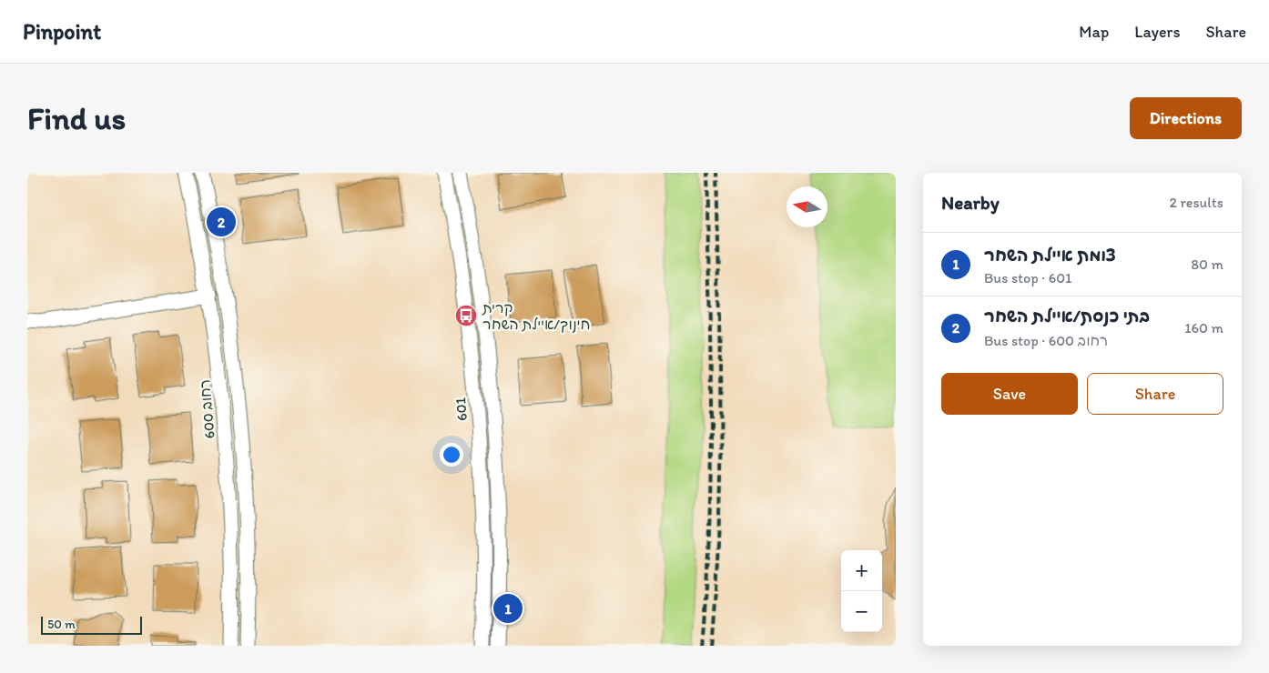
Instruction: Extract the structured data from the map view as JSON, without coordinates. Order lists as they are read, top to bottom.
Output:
{
  "streets": {
    "street": ["רחוב 600", "601"]
  },
  "places": {
    "bus stop": ["קרית חינוך/איילת השחר"]
  },
  "scale_bar": "50 m",
  "north": "left",
  "page": {
    "header": "Pinpoint",
    "nav": ["Map", "Layers", "Share"],
    "buttons": [
      "Directions",
      ["Save", "Share"]
    ],
    "title": "Find us",
    "heading": ["Nearby", "2 results"],
    "pins": ["2", "1"],
    "list": [
      {
        "mark": "1",
        "name": "צומת איילת השחר",
        "note": "Bus stop · 601",
        "value": "80 m"
      },
      {
        "mark": "2",
        "name": "בתי כנסת/איילת השחר",
        "note": "Bus stop · רחוב 600",
        "value": "160 m"
      }
    ],
    "map_buttons": ["+", "−"],
    "scale": "50 m"
  }
}
